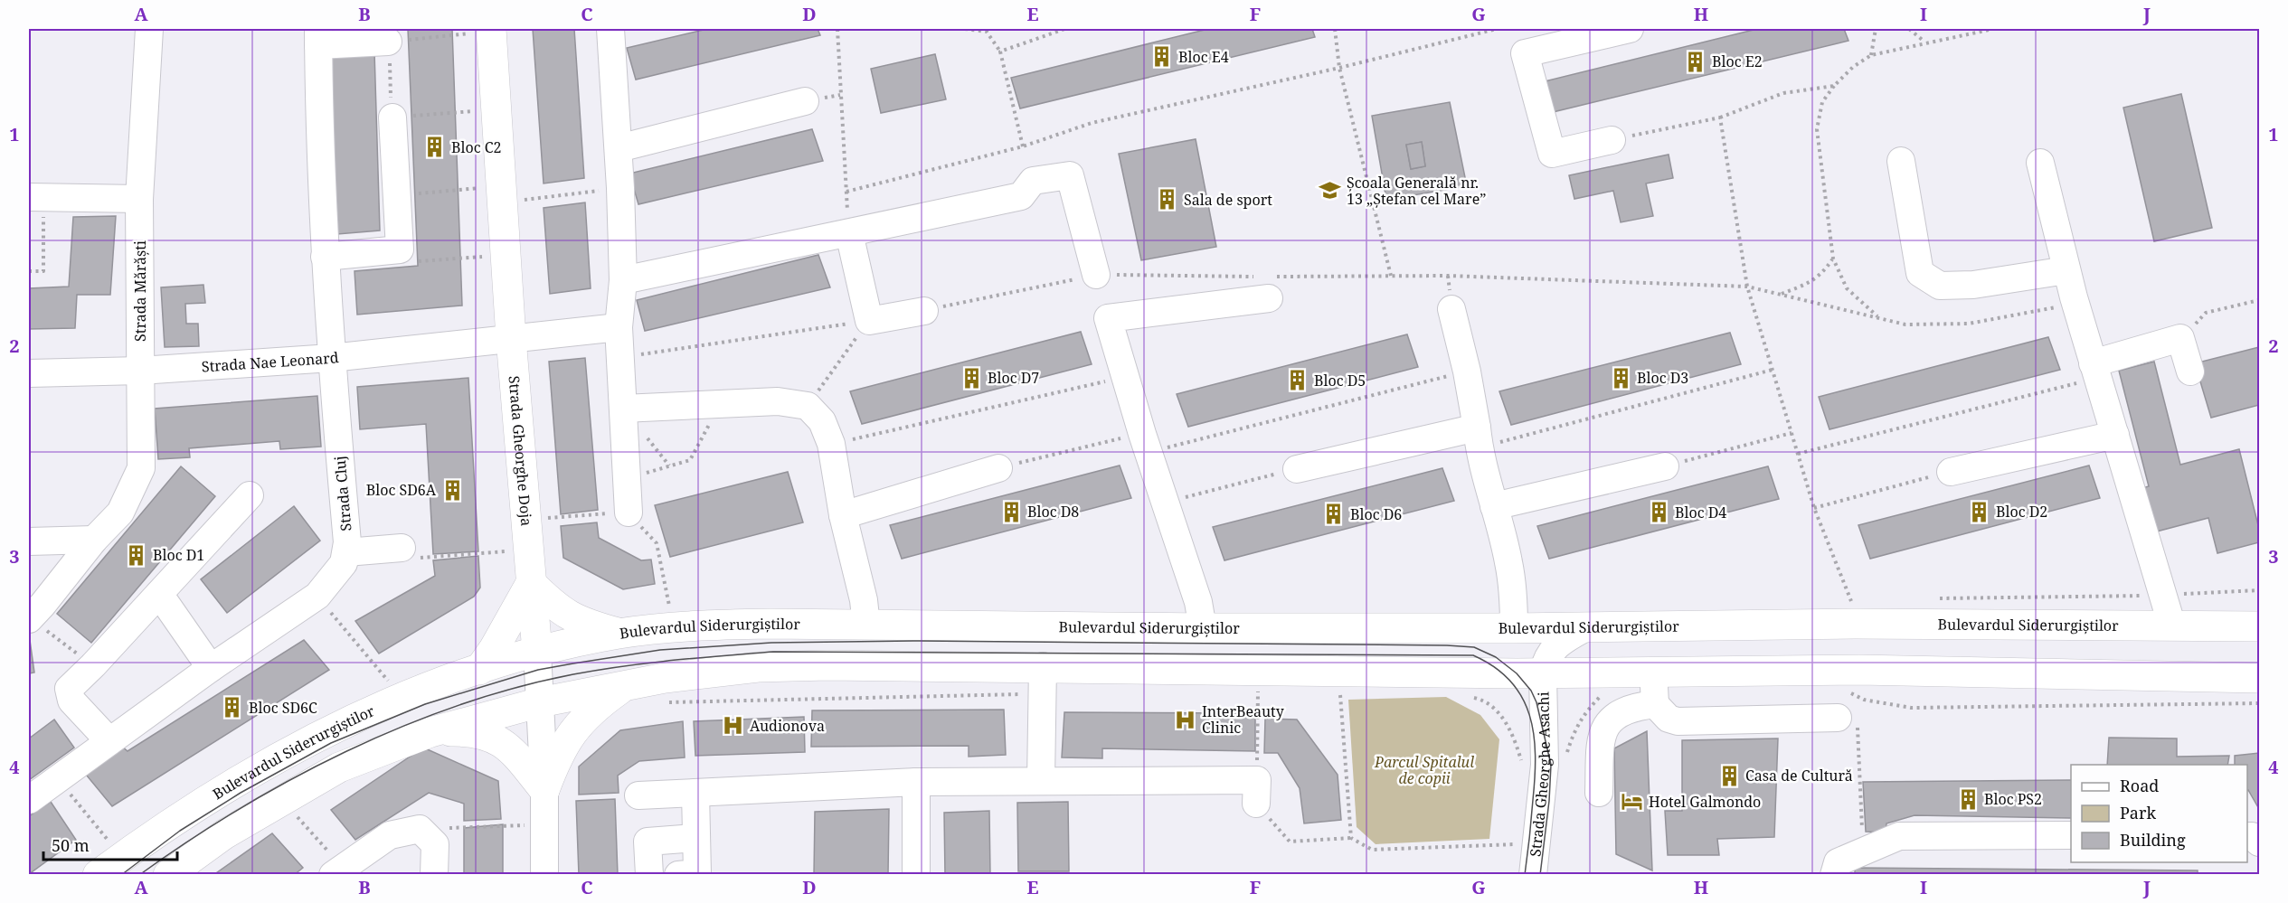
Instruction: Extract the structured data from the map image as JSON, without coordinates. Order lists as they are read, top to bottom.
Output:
{
  "streets": {
    "main road": ["Strada Gheorghe Doja", "Bulevardul Siderurgiștilor"],
    "street": [
      "Strada Mărăști",
      "Strada Nae Leonard",
      "Strada Cluj",
      "Strada Gheorghe Asachi"
    ]
  },
  "crossings": [
    ["Strada Mărăști", "Strada Nae Leonard"],
    ["Strada Nae Leonard", "Strada Gheorghe Doja"],
    ["Strada Nae Leonard", "Strada Cluj"],
    ["Strada Gheorghe Doja", "Bulevardul Siderurgiștilor"]
  ],
  "parks": ["Parcul Spitalul de copii"],
  "places": {
    "building": [
      "Bloc E4",
      "Bloc E2",
      "Bloc C2",
      "Sala de sport",
      "Bloc D7",
      "Bloc D3",
      "Bloc D5",
      "Bloc SD6A",
      "Bloc D8",
      "Bloc D2",
      "Bloc D4",
      "Bloc D6",
      "Bloc D1",
      "Bloc SD6C",
      "Casa de Cultură",
      "Bloc PS2"
    ],
    "school or university": ["Școala Generală nr. 13 „Ștefan cel Mare”"],
    "hospital": ["InterBeauty Clinic", "Audionova"],
    "hotel": ["Hotel Galmondo"]
  },
  "legend": ["Road", "Park", "Building"],
  "scale_bar": "50 m",
  "grid": {
    "columns": [
      "A",
      "B",
      "C",
      "D",
      "E",
      "F",
      "G",
      "H",
      "I",
      "J"
    ],
    "rows": [
      "1",
      "2",
      "3",
      "4"
    ]
  }
}
